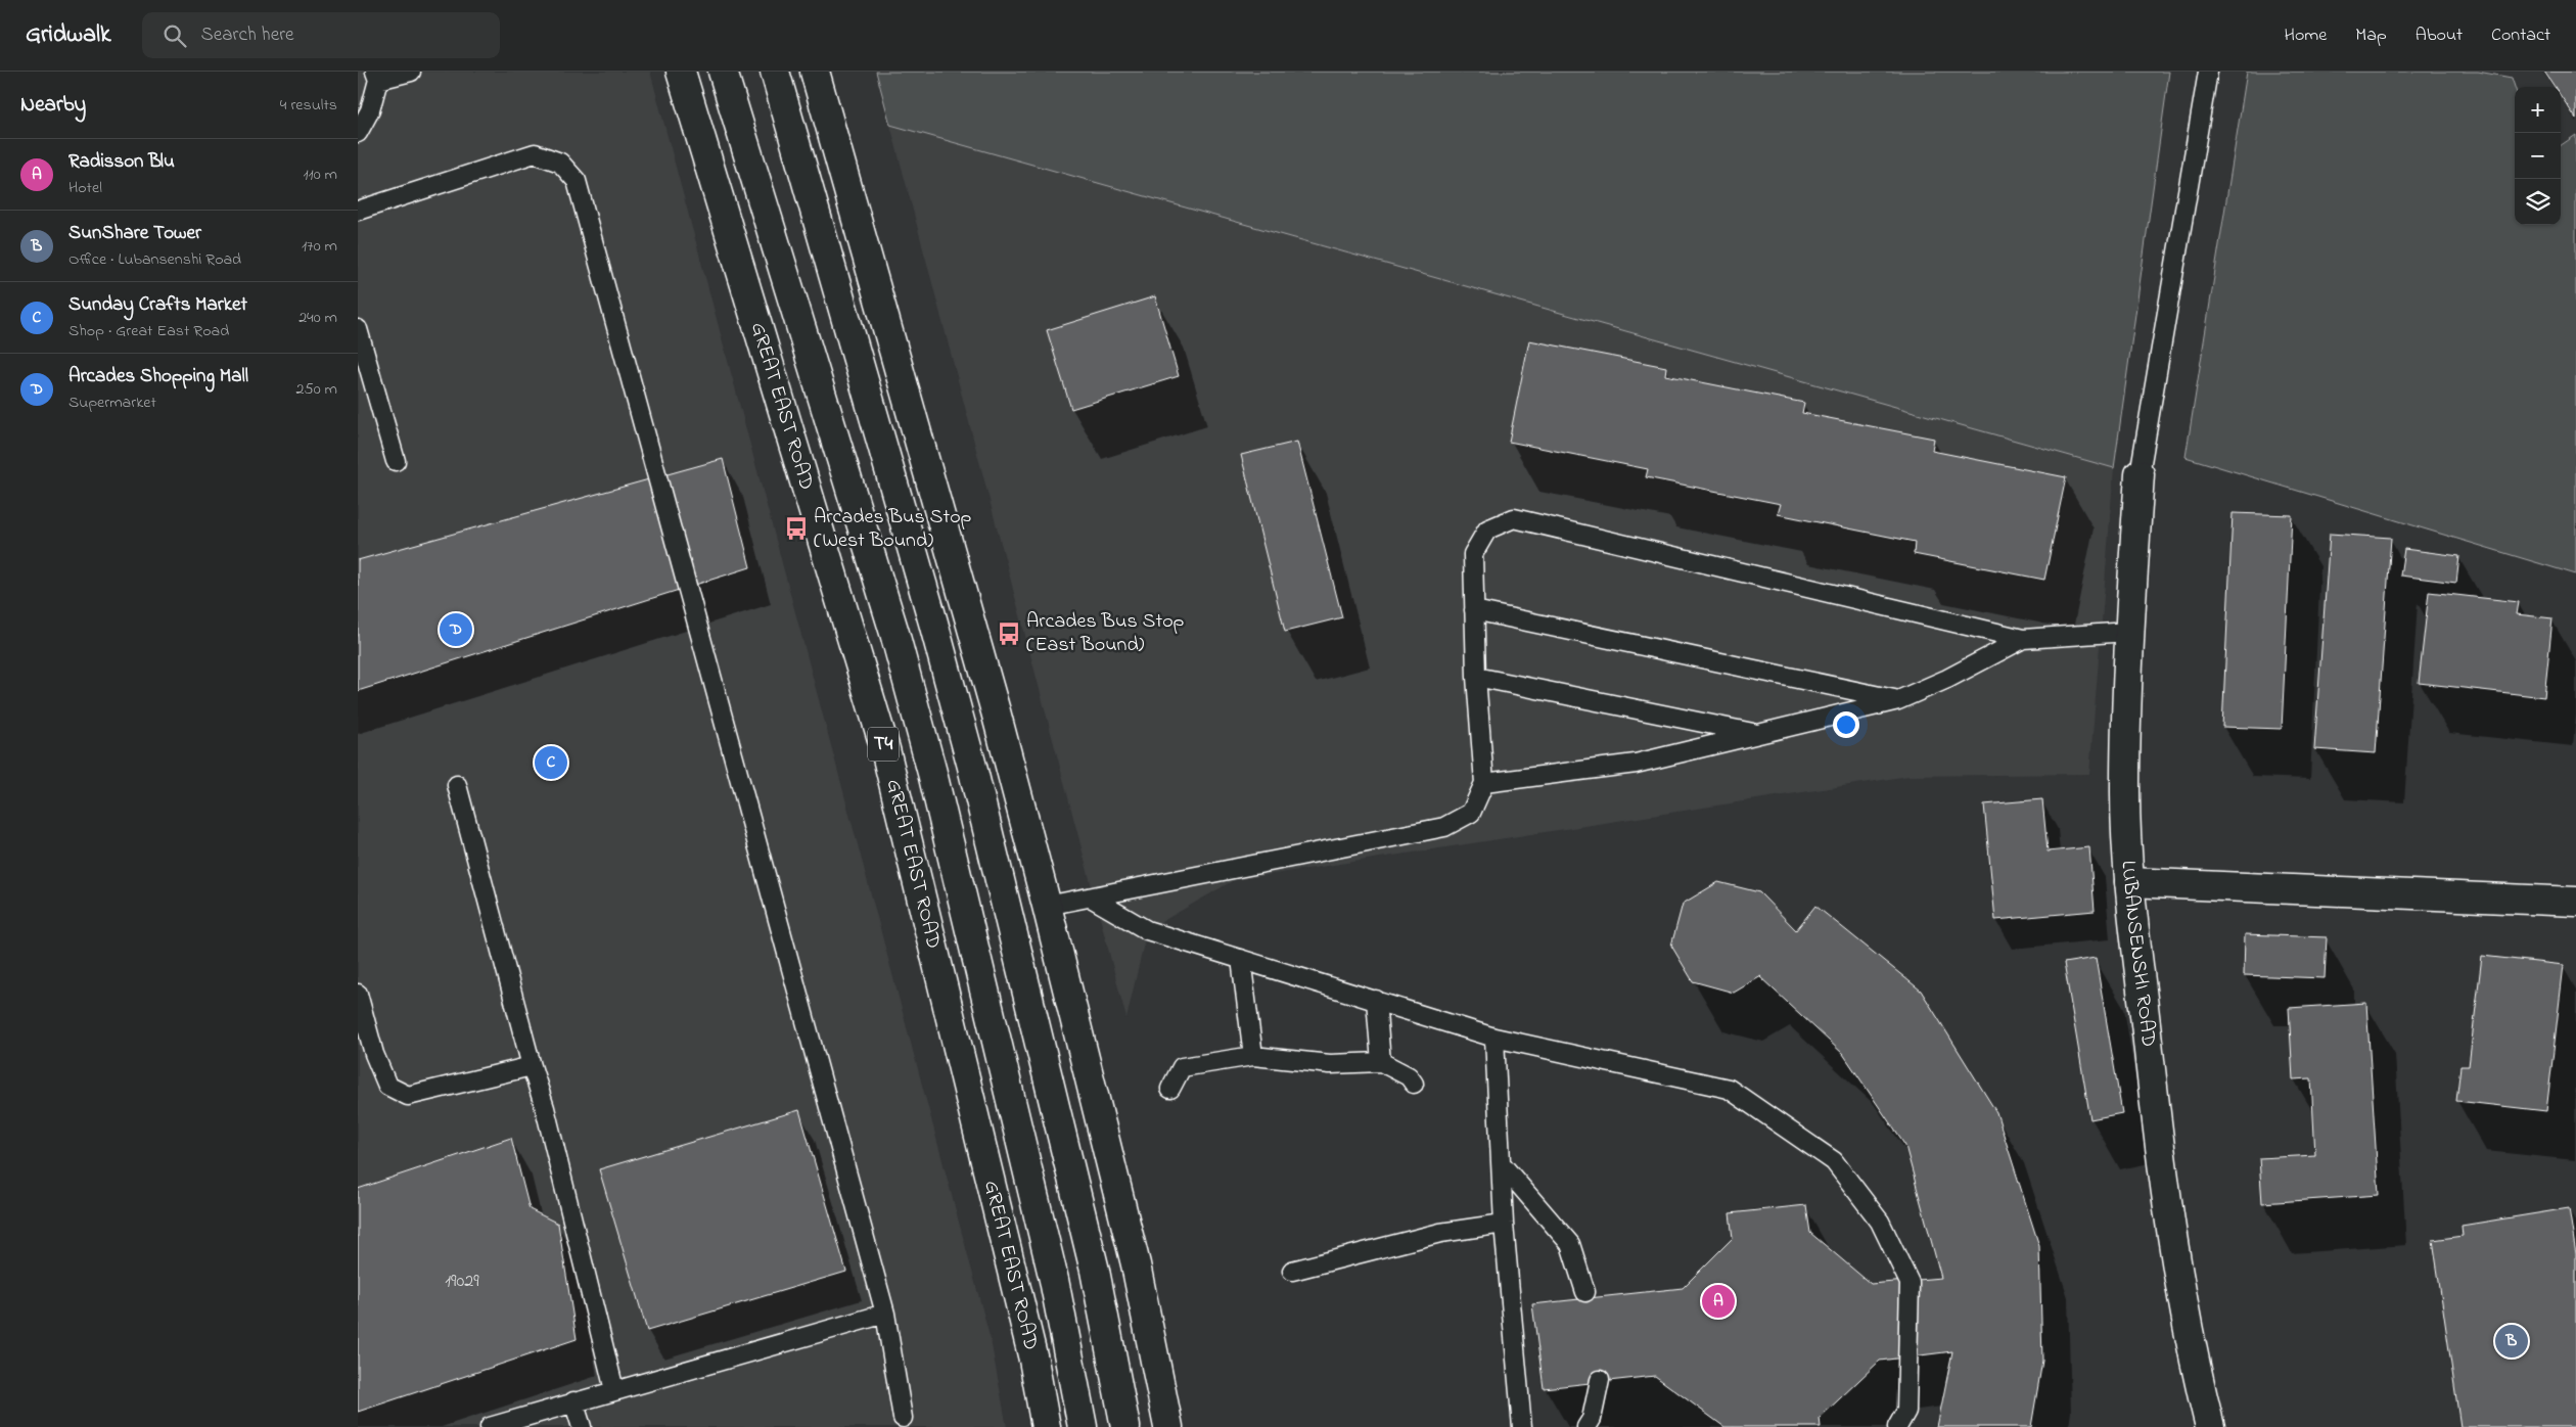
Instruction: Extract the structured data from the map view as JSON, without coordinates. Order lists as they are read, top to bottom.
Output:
{
  "streets": {
    "main road": ["GREAT EAST ROAD", "T4", "LUBANSENSHI ROAD"]
  },
  "places": {
    "bus stop": ["Arcades Bus Stop (West Bound)", "Arcades Bus Stop (East Bound)"]
  },
  "house_numbers": ["19029"],
  "page": {
    "header": "Gridwalk",
    "search": "Search here",
    "nav": [
      "Home",
      "Map",
      "About",
      "Contact"
    ],
    "heading": ["Nearby", "4 results"],
    "map_buttons": ["+", "−"],
    "list": [
      {
        "mark": "A",
        "name": "Radisson Blu",
        "note": "Hotel",
        "value": "110 m"
      },
      {
        "mark": "B",
        "name": "SunShare Tower",
        "note": "Office · Lubansenshi Road",
        "value": "170 m"
      },
      {
        "mark": "C",
        "name": "Sunday Crafts Market",
        "note": "Shop · Great East Road",
        "value": "240 m"
      },
      {
        "mark": "D",
        "name": "Arcades Shopping Mall",
        "note": "Supermarket",
        "value": "250 m"
      }
    ],
    "pins": [
      "D",
      "C",
      "A",
      "B"
    ]
  }
}
